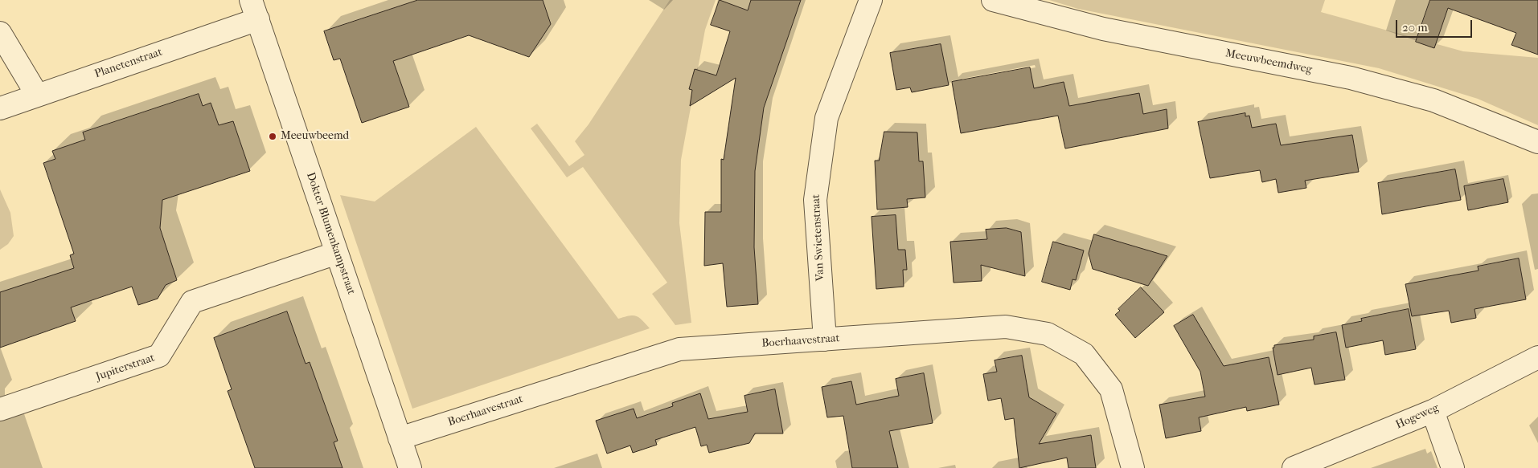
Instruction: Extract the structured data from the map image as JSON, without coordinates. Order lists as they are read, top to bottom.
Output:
{
  "streets": {
    "street": [
      "Meeuwbeemdweg",
      "Planetenstraat",
      "Dokter Blumenkampstraat",
      "Van Swietenstraat",
      "Boerhaavestraat",
      "Jupiterstraat",
      "Hogeweg"
    ]
  },
  "crossings": [
    ["Planetenstraat", "Dokter Blumenkampstraat"],
    ["Dokter Blumenkampstraat", "Boerhaavestraat"],
    ["Dokter Blumenkampstraat", "Jupiterstraat"],
    ["Van Swietenstraat", "Boerhaavestraat"]
  ],
  "places": ["Meeuwbeemd"],
  "scale_bar": "20 m"
}
